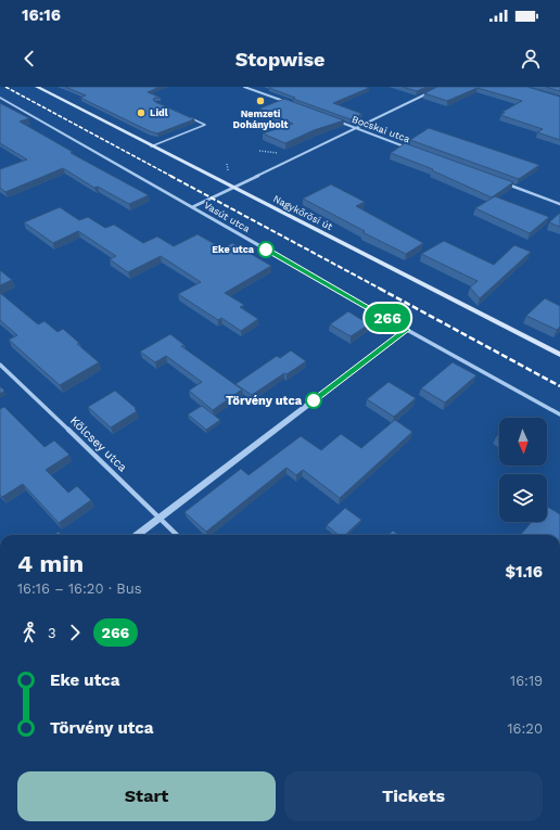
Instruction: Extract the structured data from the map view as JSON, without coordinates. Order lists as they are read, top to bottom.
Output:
{
  "streets": {
    "main road": ["Nagykőrösi út"],
    "street": ["Bocskai utca", "Vasút utca", "Kölcsey utca"]
  },
  "places": [
    "Nemzeti Dohánybolt",
    "Lidl",
    "Eke utca",
    "Törvény utca"
  ],
  "lines": ["bus line 266"],
  "north": "bottom",
  "page": {
    "status": "16:16",
    "header": "Stopwise",
    "on_map": "266",
    "heading": ["4 min", "16:16 – 16:20 · Bus", "$1.16"],
    "legs": ["3", "266"],
    "list": [
      {
        "name": "Eke utca",
        "value": "16:19"
      },
      {
        "name": "Törvény utca",
        "value": "16:20"
      }
    ],
    "buttons": ["Start", "Tickets"]
  }
}
